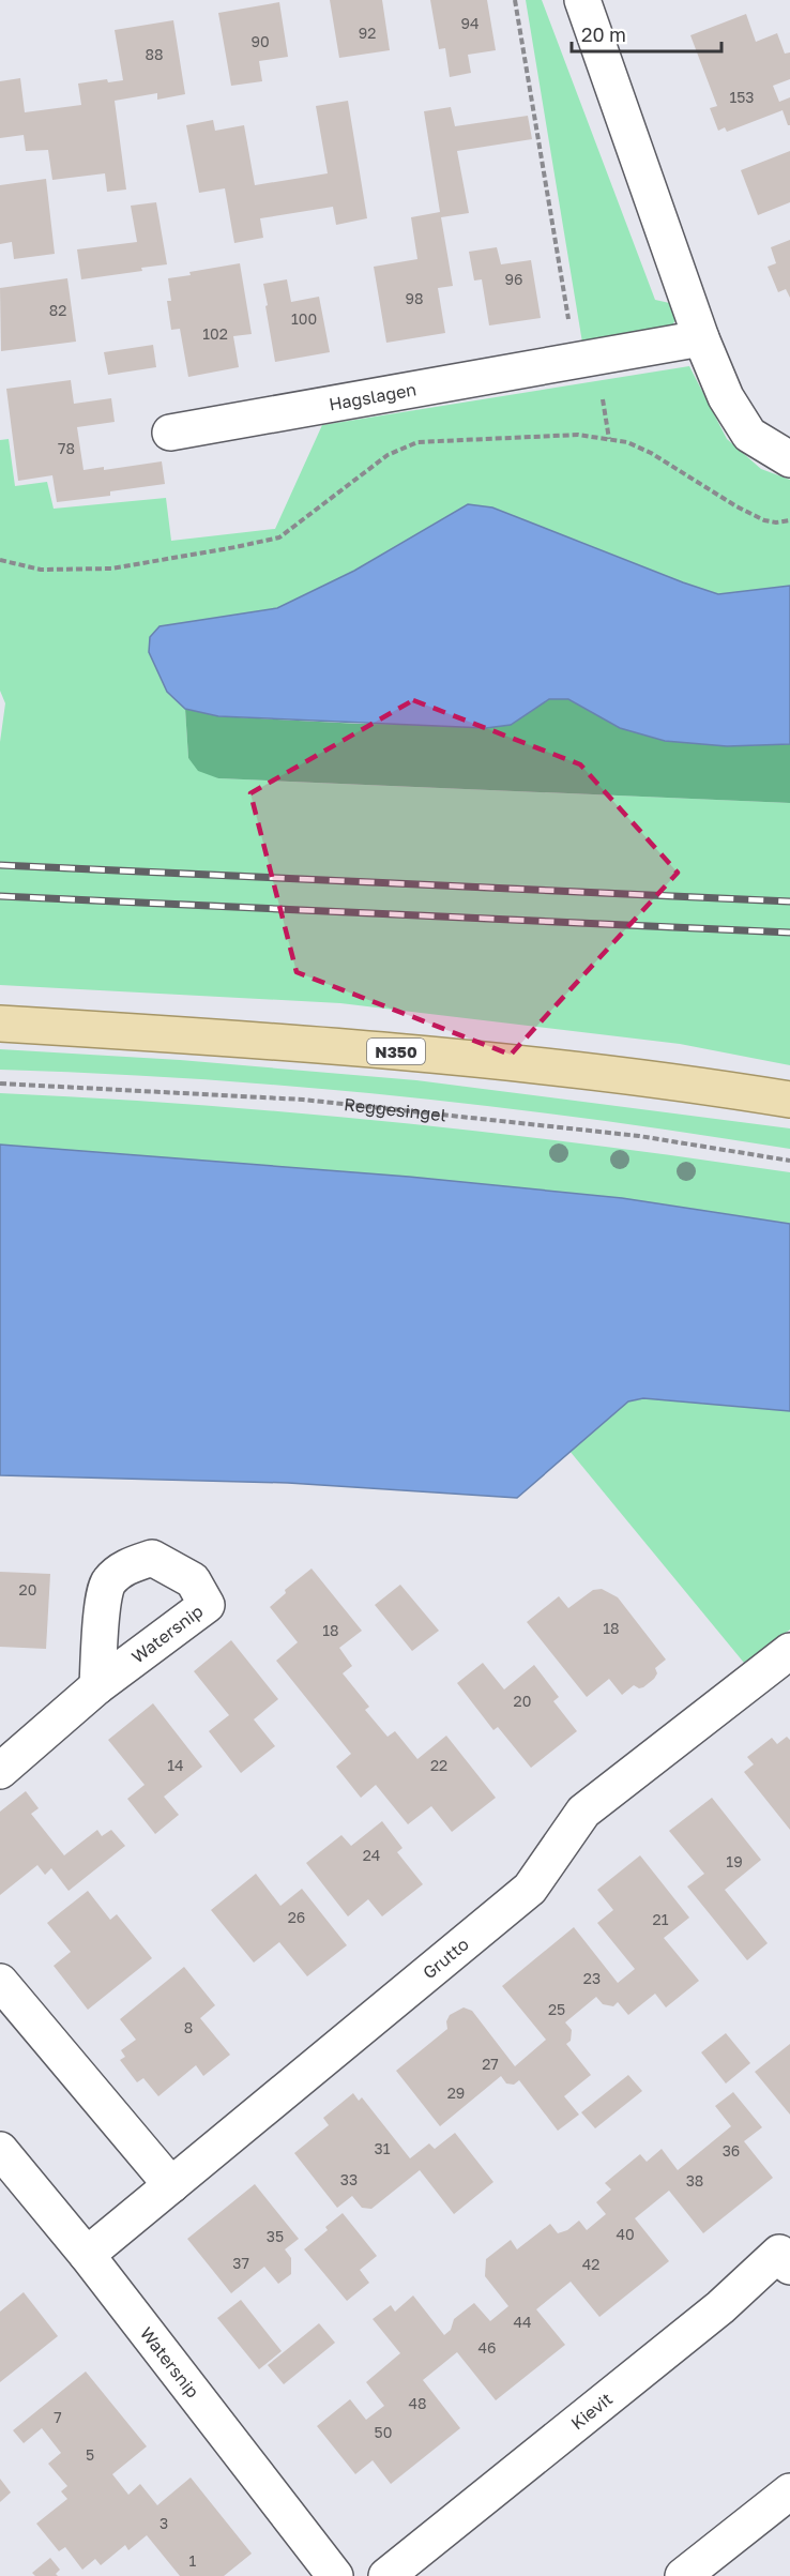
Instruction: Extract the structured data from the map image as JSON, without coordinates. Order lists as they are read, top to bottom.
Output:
{
  "streets": {
    "main road": ["N350"],
    "street": [
      "Hagslagen",
      "Watersnip",
      "Grutto",
      "Kievit"
    ],
    "path": ["Reggesingel"]
  },
  "crossings": [
    ["Watersnip", "Grutto"]
  ],
  "house_numbers": [
    "94",
    "92",
    "90",
    "88",
    "153",
    "96",
    "98",
    "82",
    "100",
    "102",
    "78",
    "20",
    "18",
    "18",
    "20",
    "14",
    "22",
    "24",
    "19",
    "26",
    "21",
    "23",
    "25",
    "8",
    "27",
    "29",
    "31",
    "36",
    "33",
    "38",
    "40",
    "35",
    "37",
    "42",
    "44",
    "46",
    "48",
    "7",
    "50",
    "5",
    "3",
    "1"
  ],
  "scale_bar": "20 m"
}
